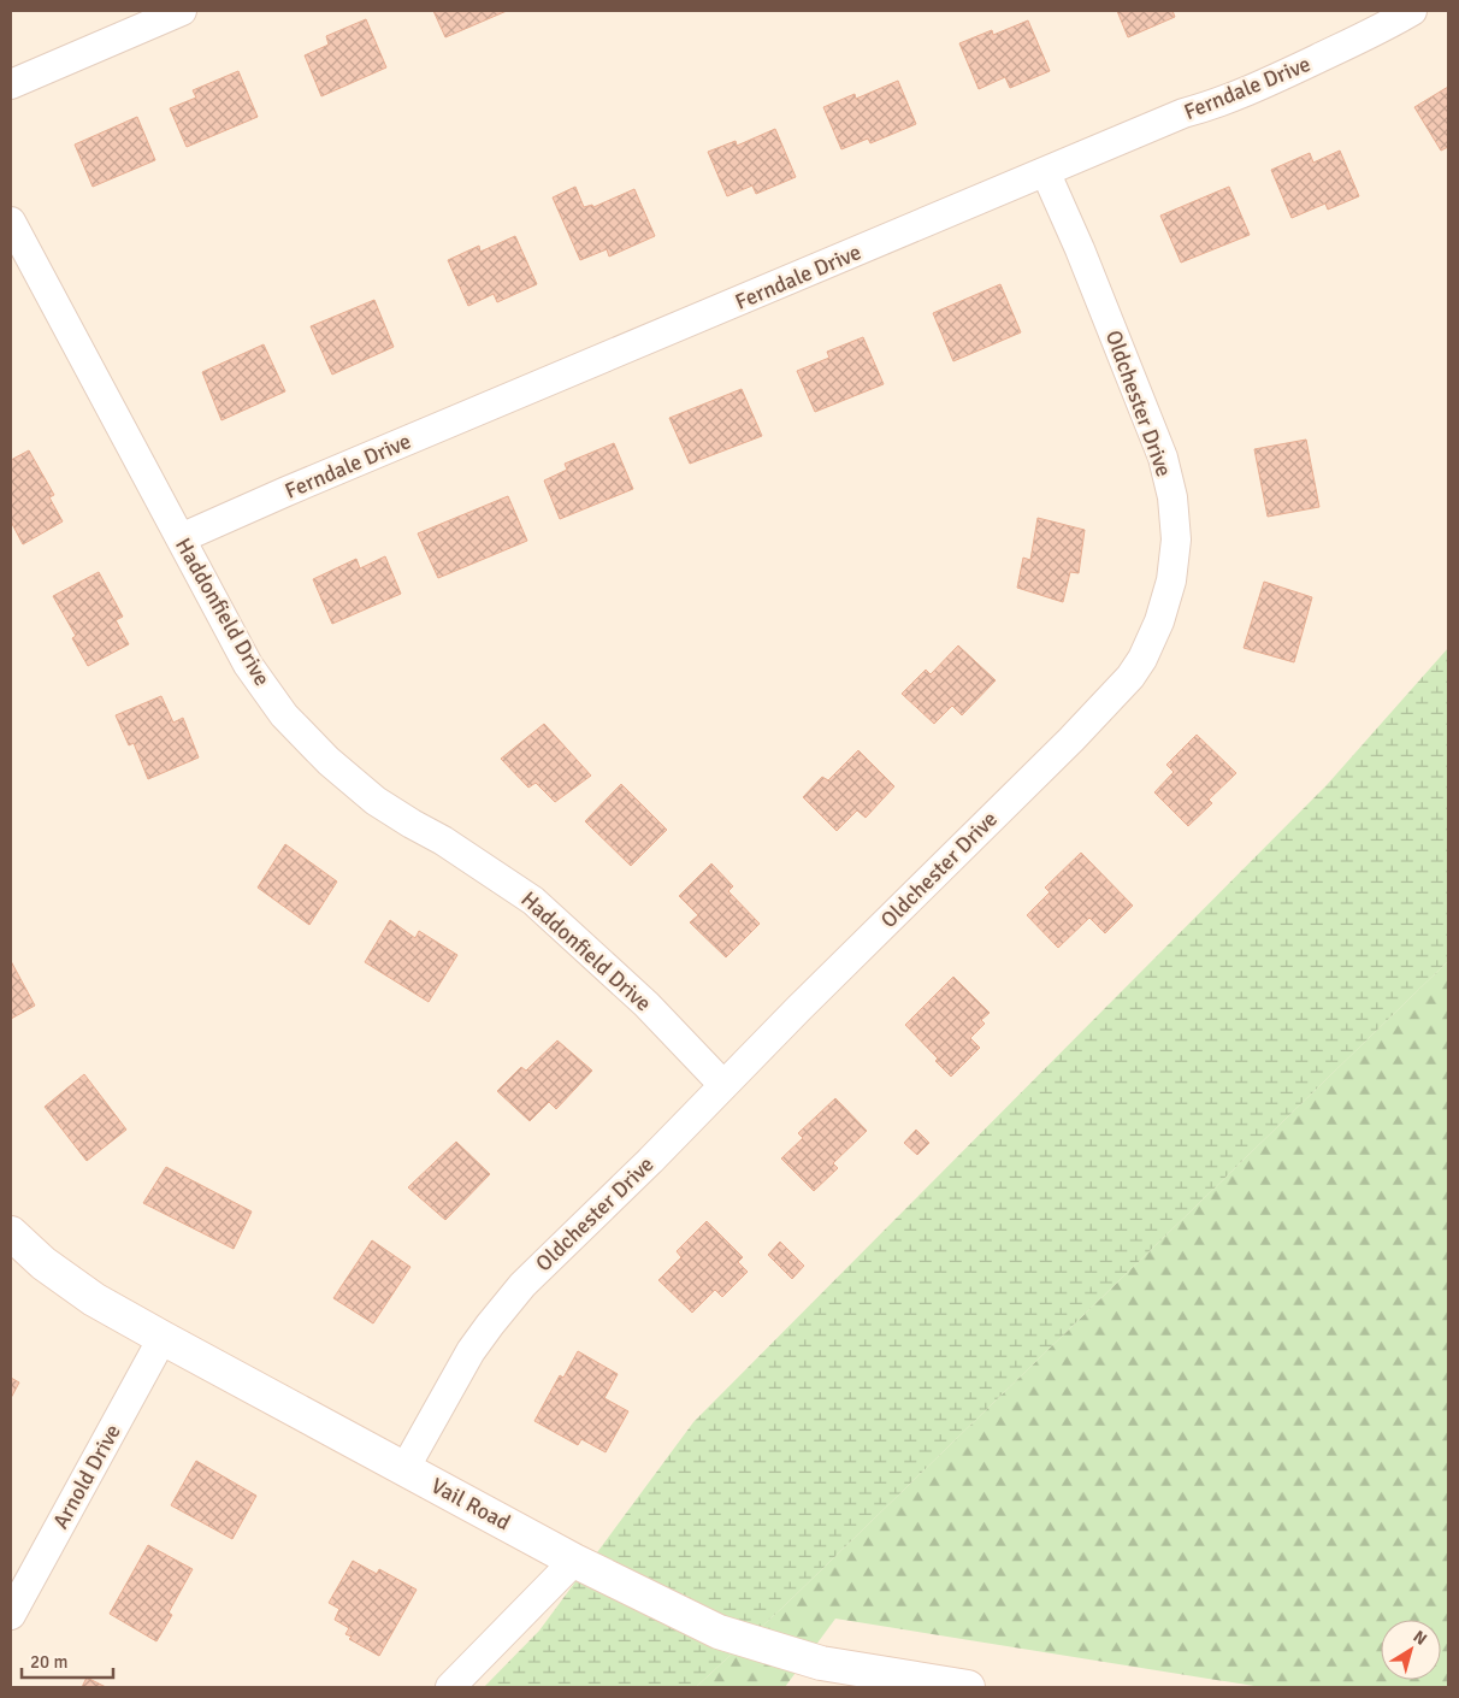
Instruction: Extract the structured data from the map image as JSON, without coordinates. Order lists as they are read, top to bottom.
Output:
{
  "streets": {
    "street": [
      "Ferndale Drive",
      "Oldchester Drive",
      "Haddonfield Drive",
      "Arnold Drive",
      "Vail Road"
    ]
  },
  "crossings": [
    ["Ferndale Drive", "Oldchester Drive"],
    ["Ferndale Drive", "Haddonfield Drive"],
    ["Oldchester Drive", "Haddonfield Drive"],
    ["Oldchester Drive", "Vail Road"],
    ["Arnold Drive", "Vail Road"]
  ],
  "scale_bar": "20 m",
  "north": "top right"
}
